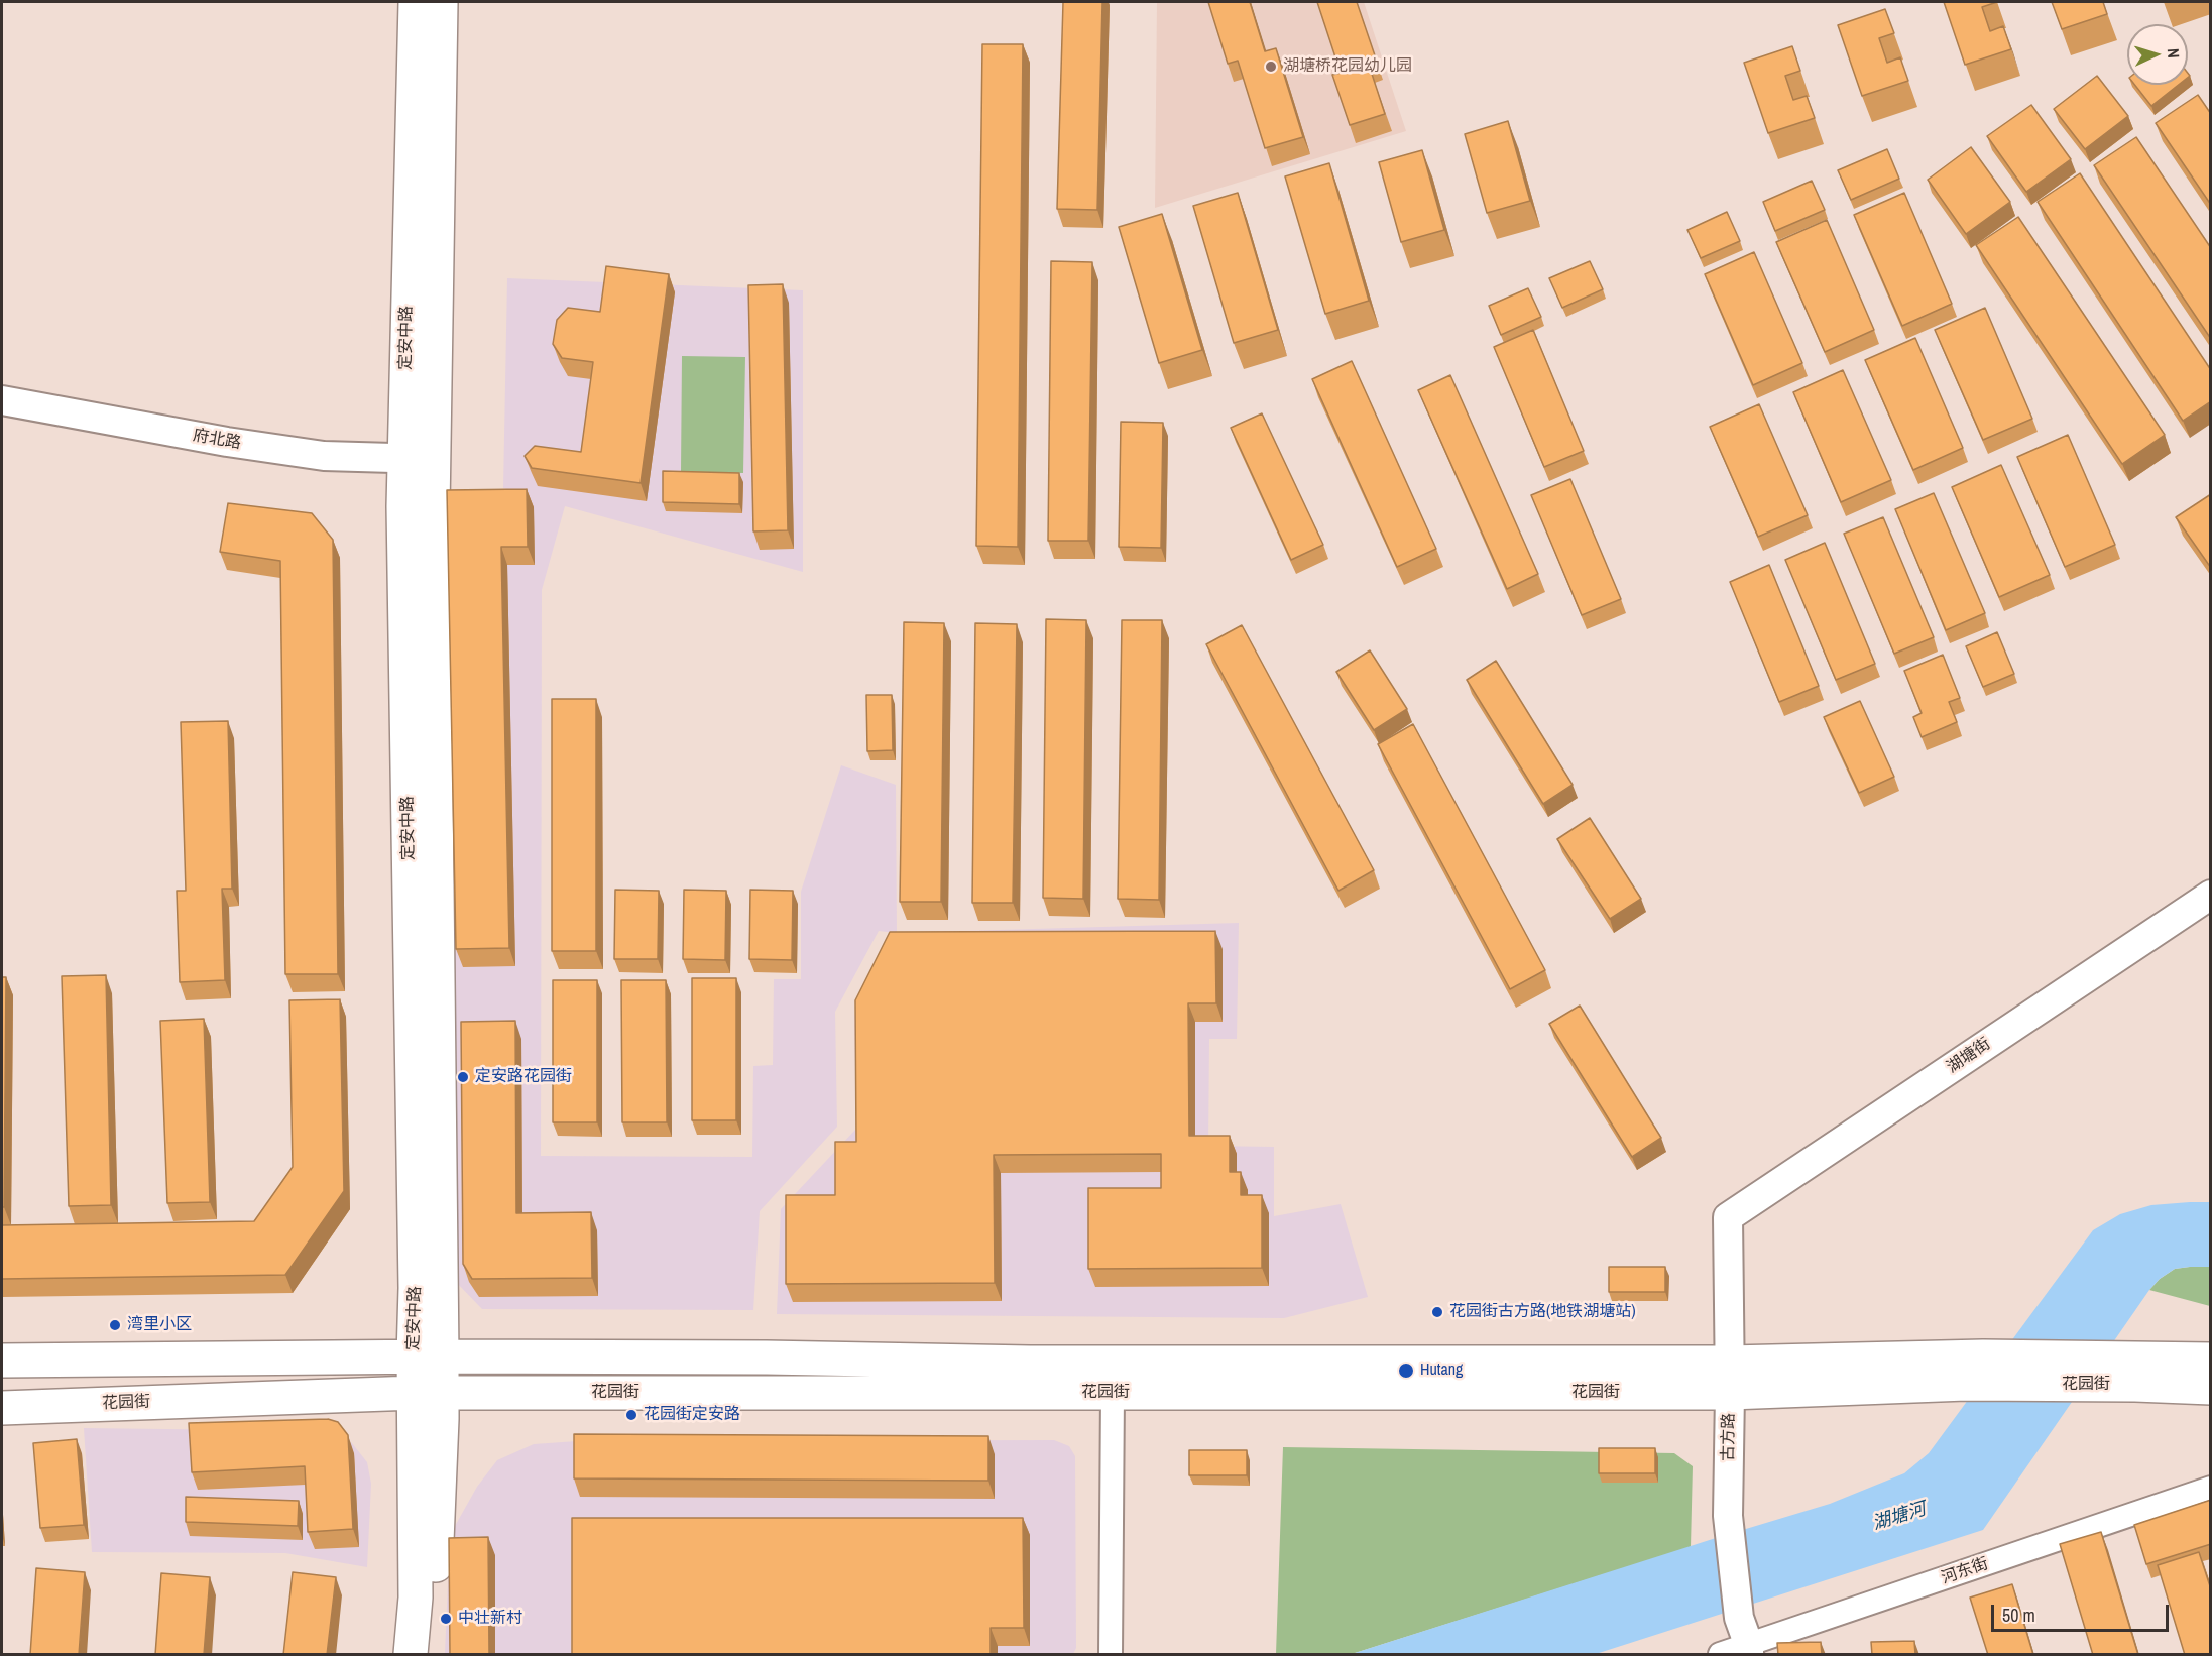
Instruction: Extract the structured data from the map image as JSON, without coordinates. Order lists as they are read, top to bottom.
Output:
{
  "streets": {
    "main road": ["定安中路", "花园街"],
    "street": [
      "府北路",
      "湖塘街",
      "古方路",
      "河东街"
    ]
  },
  "crossings": [
    ["定安中路", "府北路"],
    ["定安中路", "花园街"],
    ["湖塘街", "古方路"],
    ["花园街", "古方路"],
    ["古方路", "河东街"]
  ],
  "water": ["湖塘河"],
  "places": [
    "湖塘桥花园幼儿园",
    "定安路花园街",
    "花园街古方路(地铁湖塘站)",
    "湾里小区",
    "Hutang",
    "花园街定安路",
    "中壮新村"
  ],
  "scale_bar": "50 m",
  "north": "right"
}
